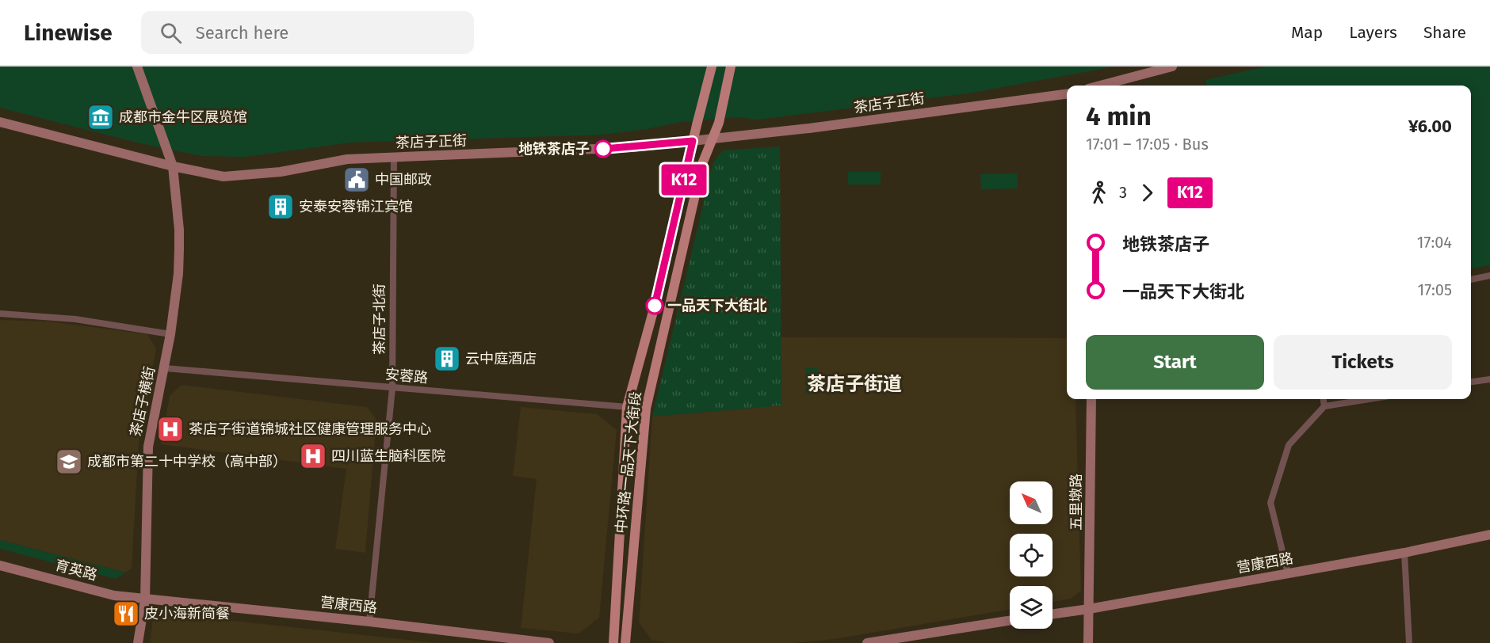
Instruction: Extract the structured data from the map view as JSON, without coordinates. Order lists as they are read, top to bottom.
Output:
{
  "streets": {
    "main road": ["中环路一品天下大街段"],
    "street": [
      "茶店子正街",
      "茶店子北街",
      "安蓉路",
      "茶店子横街",
      "五里墩路",
      "营康西路",
      "育英路"
    ]
  },
  "crossings": [
    ["茶店子正街", "茶店子北街"],
    ["茶店子正街", "茶店子横街"],
    ["茶店子正街", "中环路一品天下大街段"],
    ["茶店子北街", "安蓉路"],
    ["茶店子北街", "营康西路"],
    ["安蓉路", "茶店子横街"],
    ["安蓉路", "中环路一品天下大街段"],
    ["茶店子横街", "营康西路"],
    ["茶店子横街", "育英路"],
    ["五里墩路", "营康西路"],
    ["营康西路", "育英路"]
  ],
  "districts": ["茶店子街道"],
  "places": {
    "museum": ["成都市金牛区展览馆"],
    "other": ["地铁茶店子", "一品天下大街北"],
    "public building": ["中国邮政"],
    "building": ["安泰安蓉锦江宾馆", "云中庭酒店"],
    "hospital": ["茶店子街道锦城社区健康管理服务中心", "四川蓝生脑科医院"],
    "school or university": ["成都市第二十中学校（高中部）"],
    "restaurant": ["皮小海新简餐"]
  },
  "lines": ["bus line K12"],
  "north": "top left",
  "page": {
    "header": "Linewise",
    "search": "Search here",
    "nav": ["Map", "Layers", "Share"],
    "on_map": "K12",
    "heading": ["4 min", "17:01 – 17:05 · Bus", "¥6.00"],
    "legs": ["3", "K12"],
    "list": [
      {
        "name": "地铁茶店子",
        "value": "17:04"
      },
      {
        "name": "一品天下大街北",
        "value": "17:05"
      }
    ],
    "buttons": ["Start", "Tickets"]
  }
}
